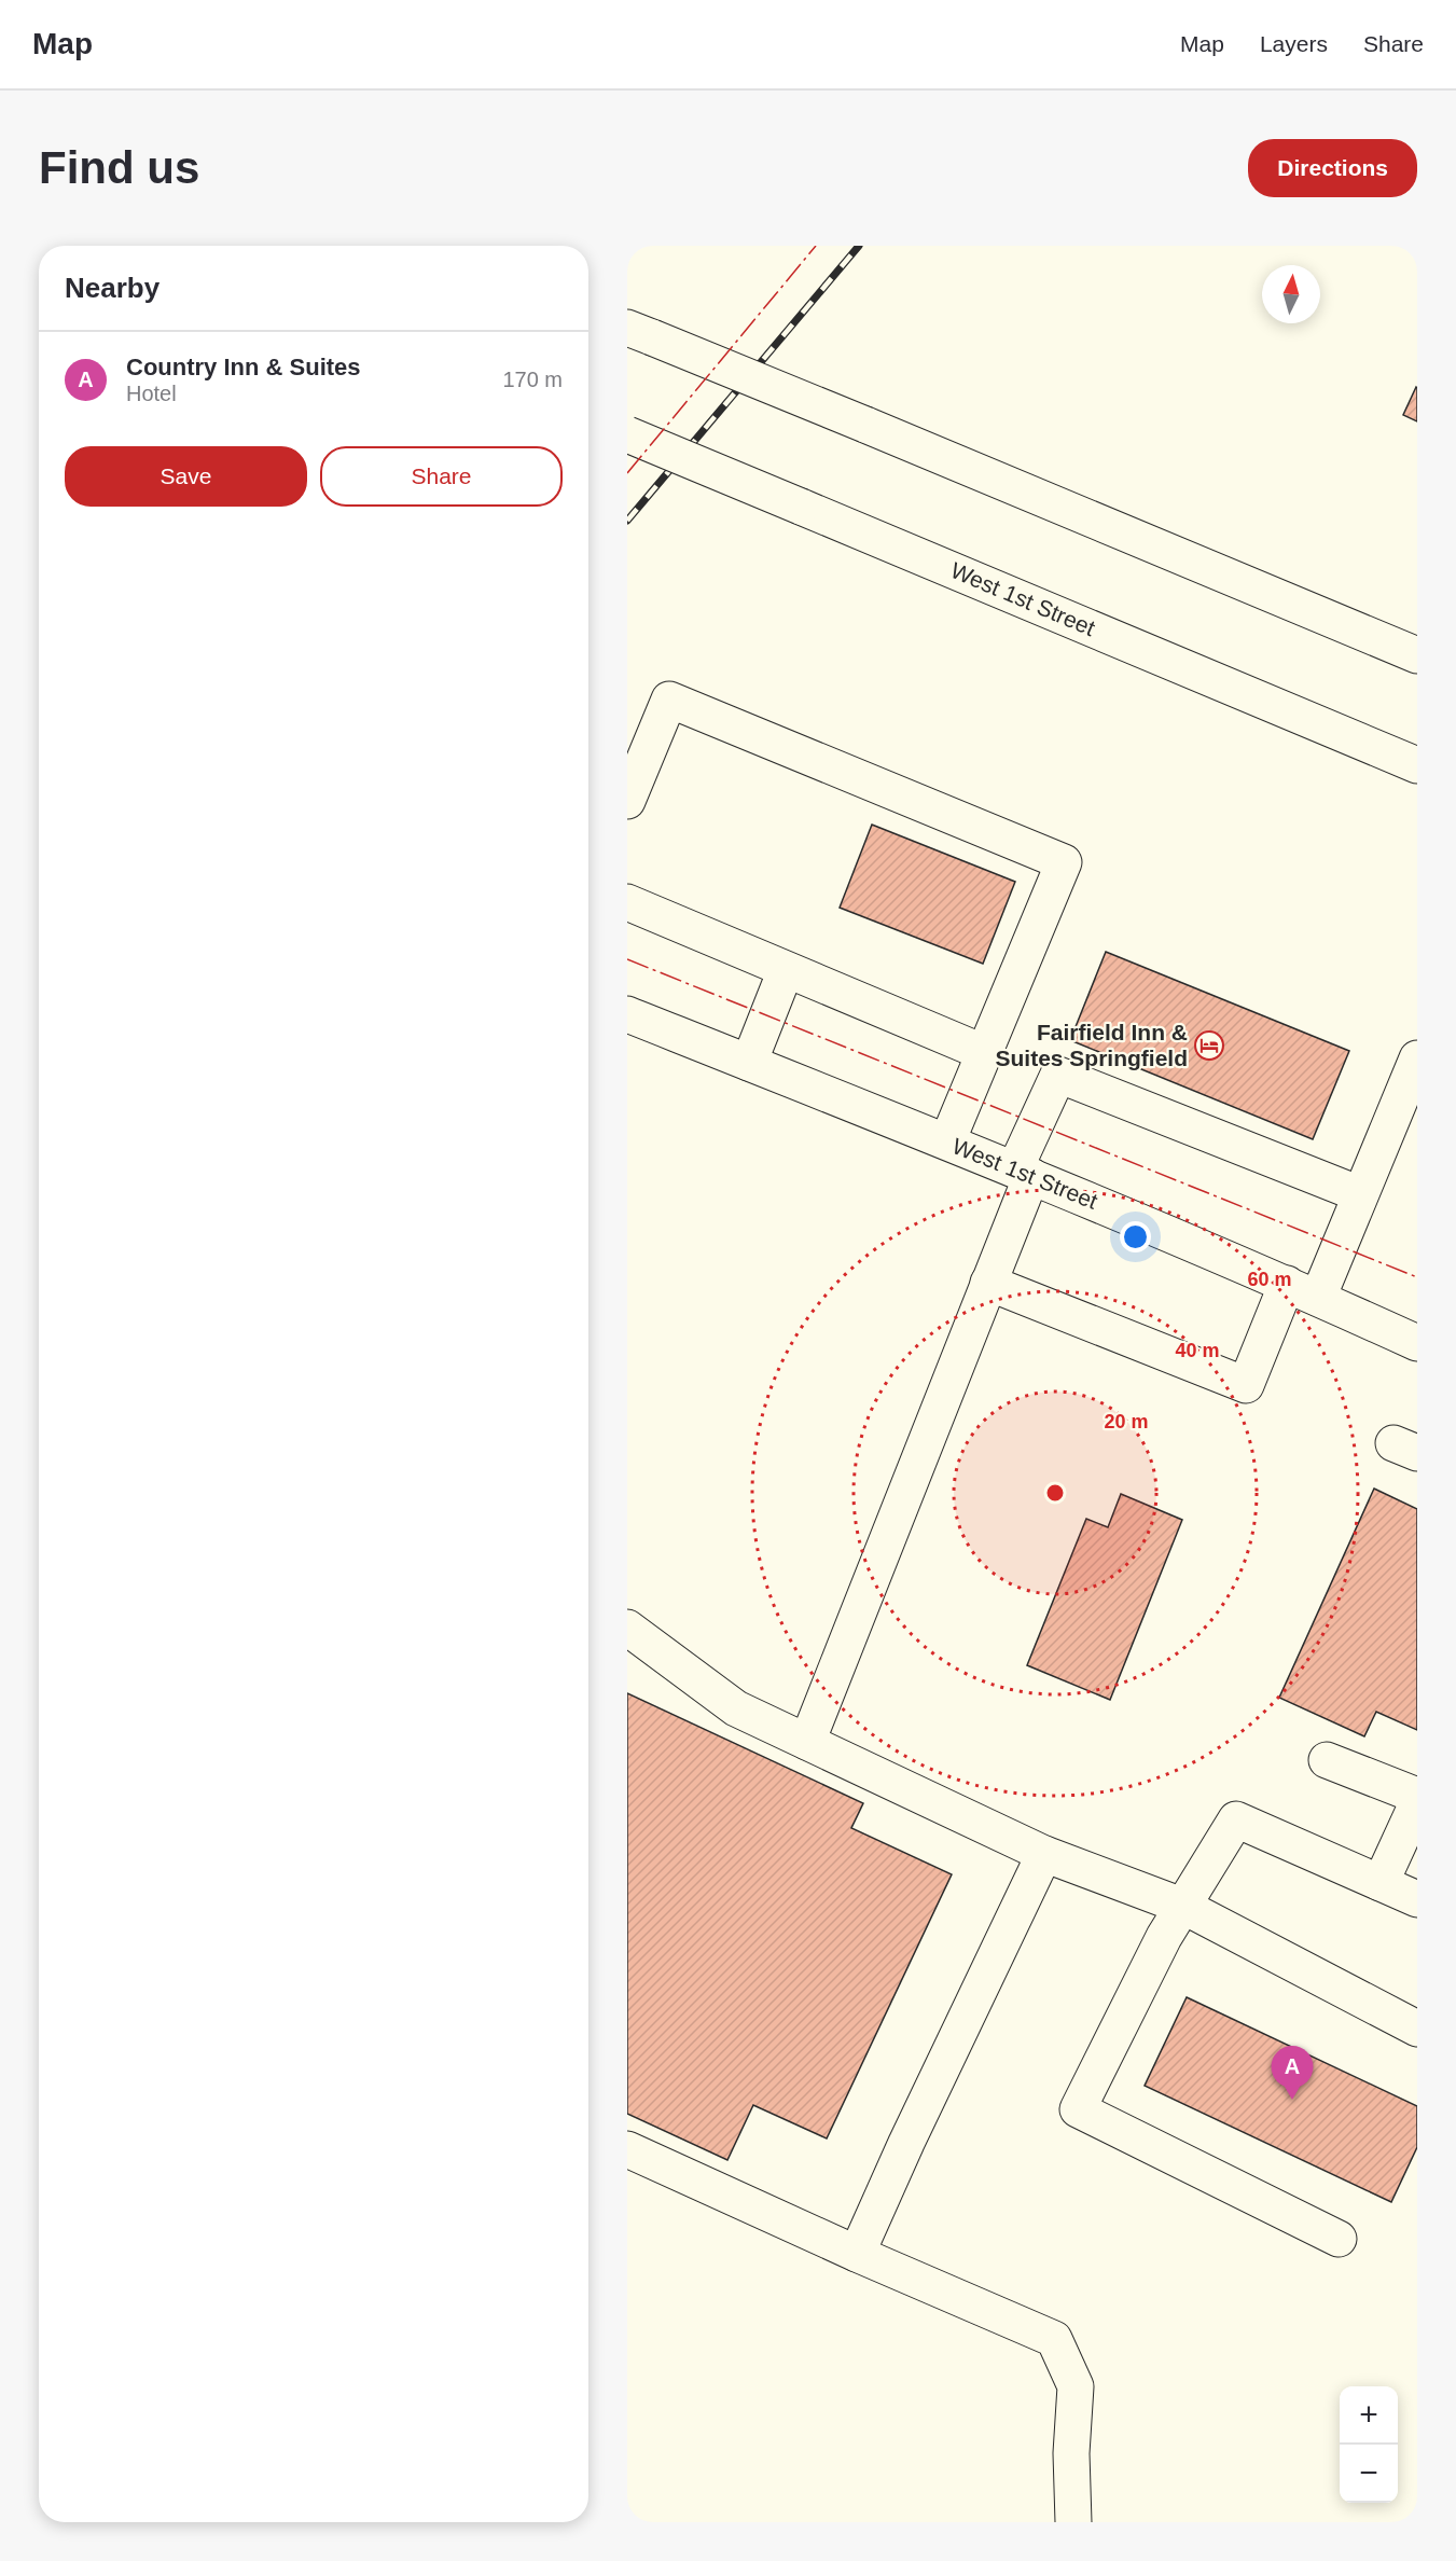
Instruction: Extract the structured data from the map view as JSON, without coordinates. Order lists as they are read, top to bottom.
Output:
{
  "streets": {
    "main road": ["West 1st Street"]
  },
  "places": {
    "hotel": ["Fairfield Inn & Suites Springfield"]
  },
  "north": "top",
  "page": {
    "header": "Map",
    "nav": ["Map", "Layers", "Share"],
    "buttons": [
      "Directions",
      ["Save", "Share"]
    ],
    "title": "Find us",
    "heading": "Nearby",
    "list": [
      {
        "mark": "A",
        "name": "Country Inn & Suites",
        "note": "Hotel",
        "value": "170 m"
      }
    ],
    "pins": "A",
    "map_buttons": ["+", "−"]
  },
  "rings": ["60 m", "40 m", "20 m"]
}
